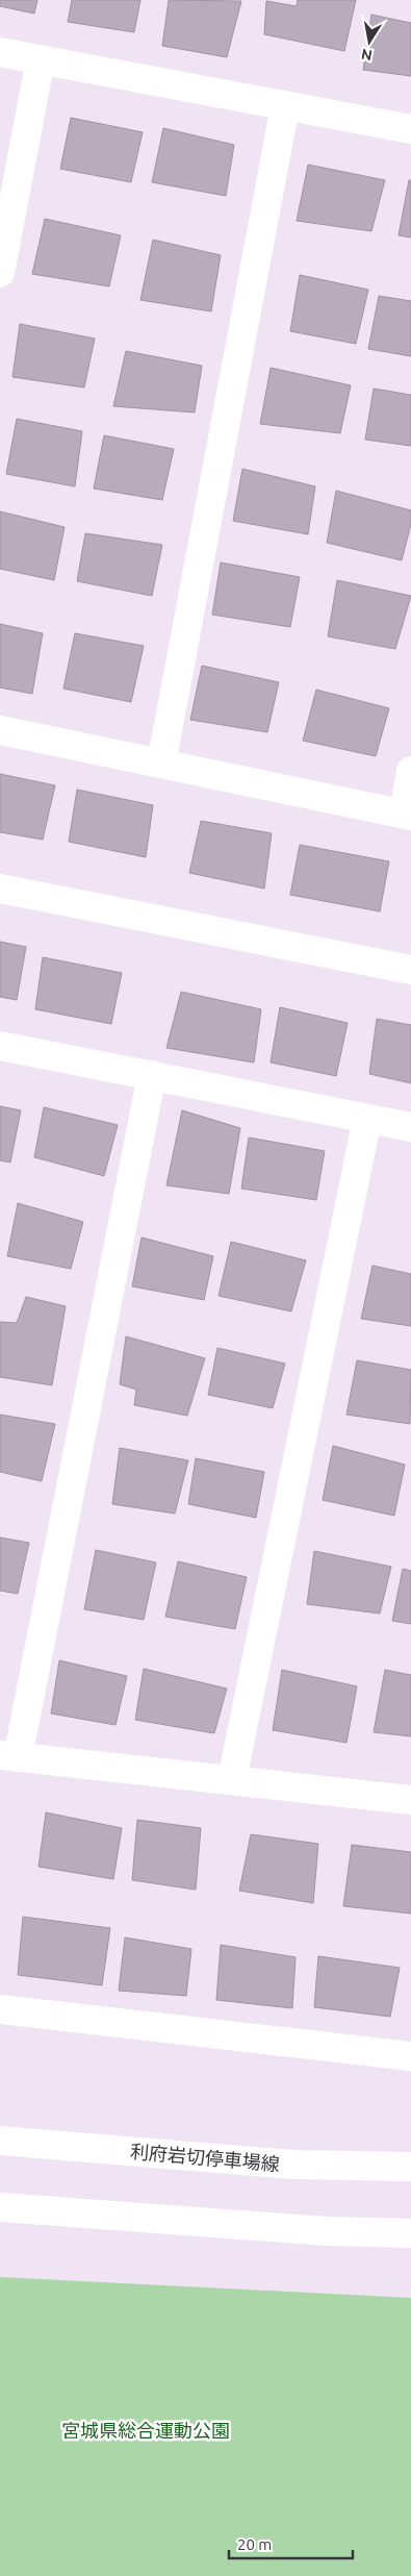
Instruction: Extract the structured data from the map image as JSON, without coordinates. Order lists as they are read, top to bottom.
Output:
{
  "streets": {
    "street": ["利府岩切停車場線"]
  },
  "parks": ["宮城県総合運動公園"],
  "scale_bar": "20 m",
  "north": "bottom"
}
